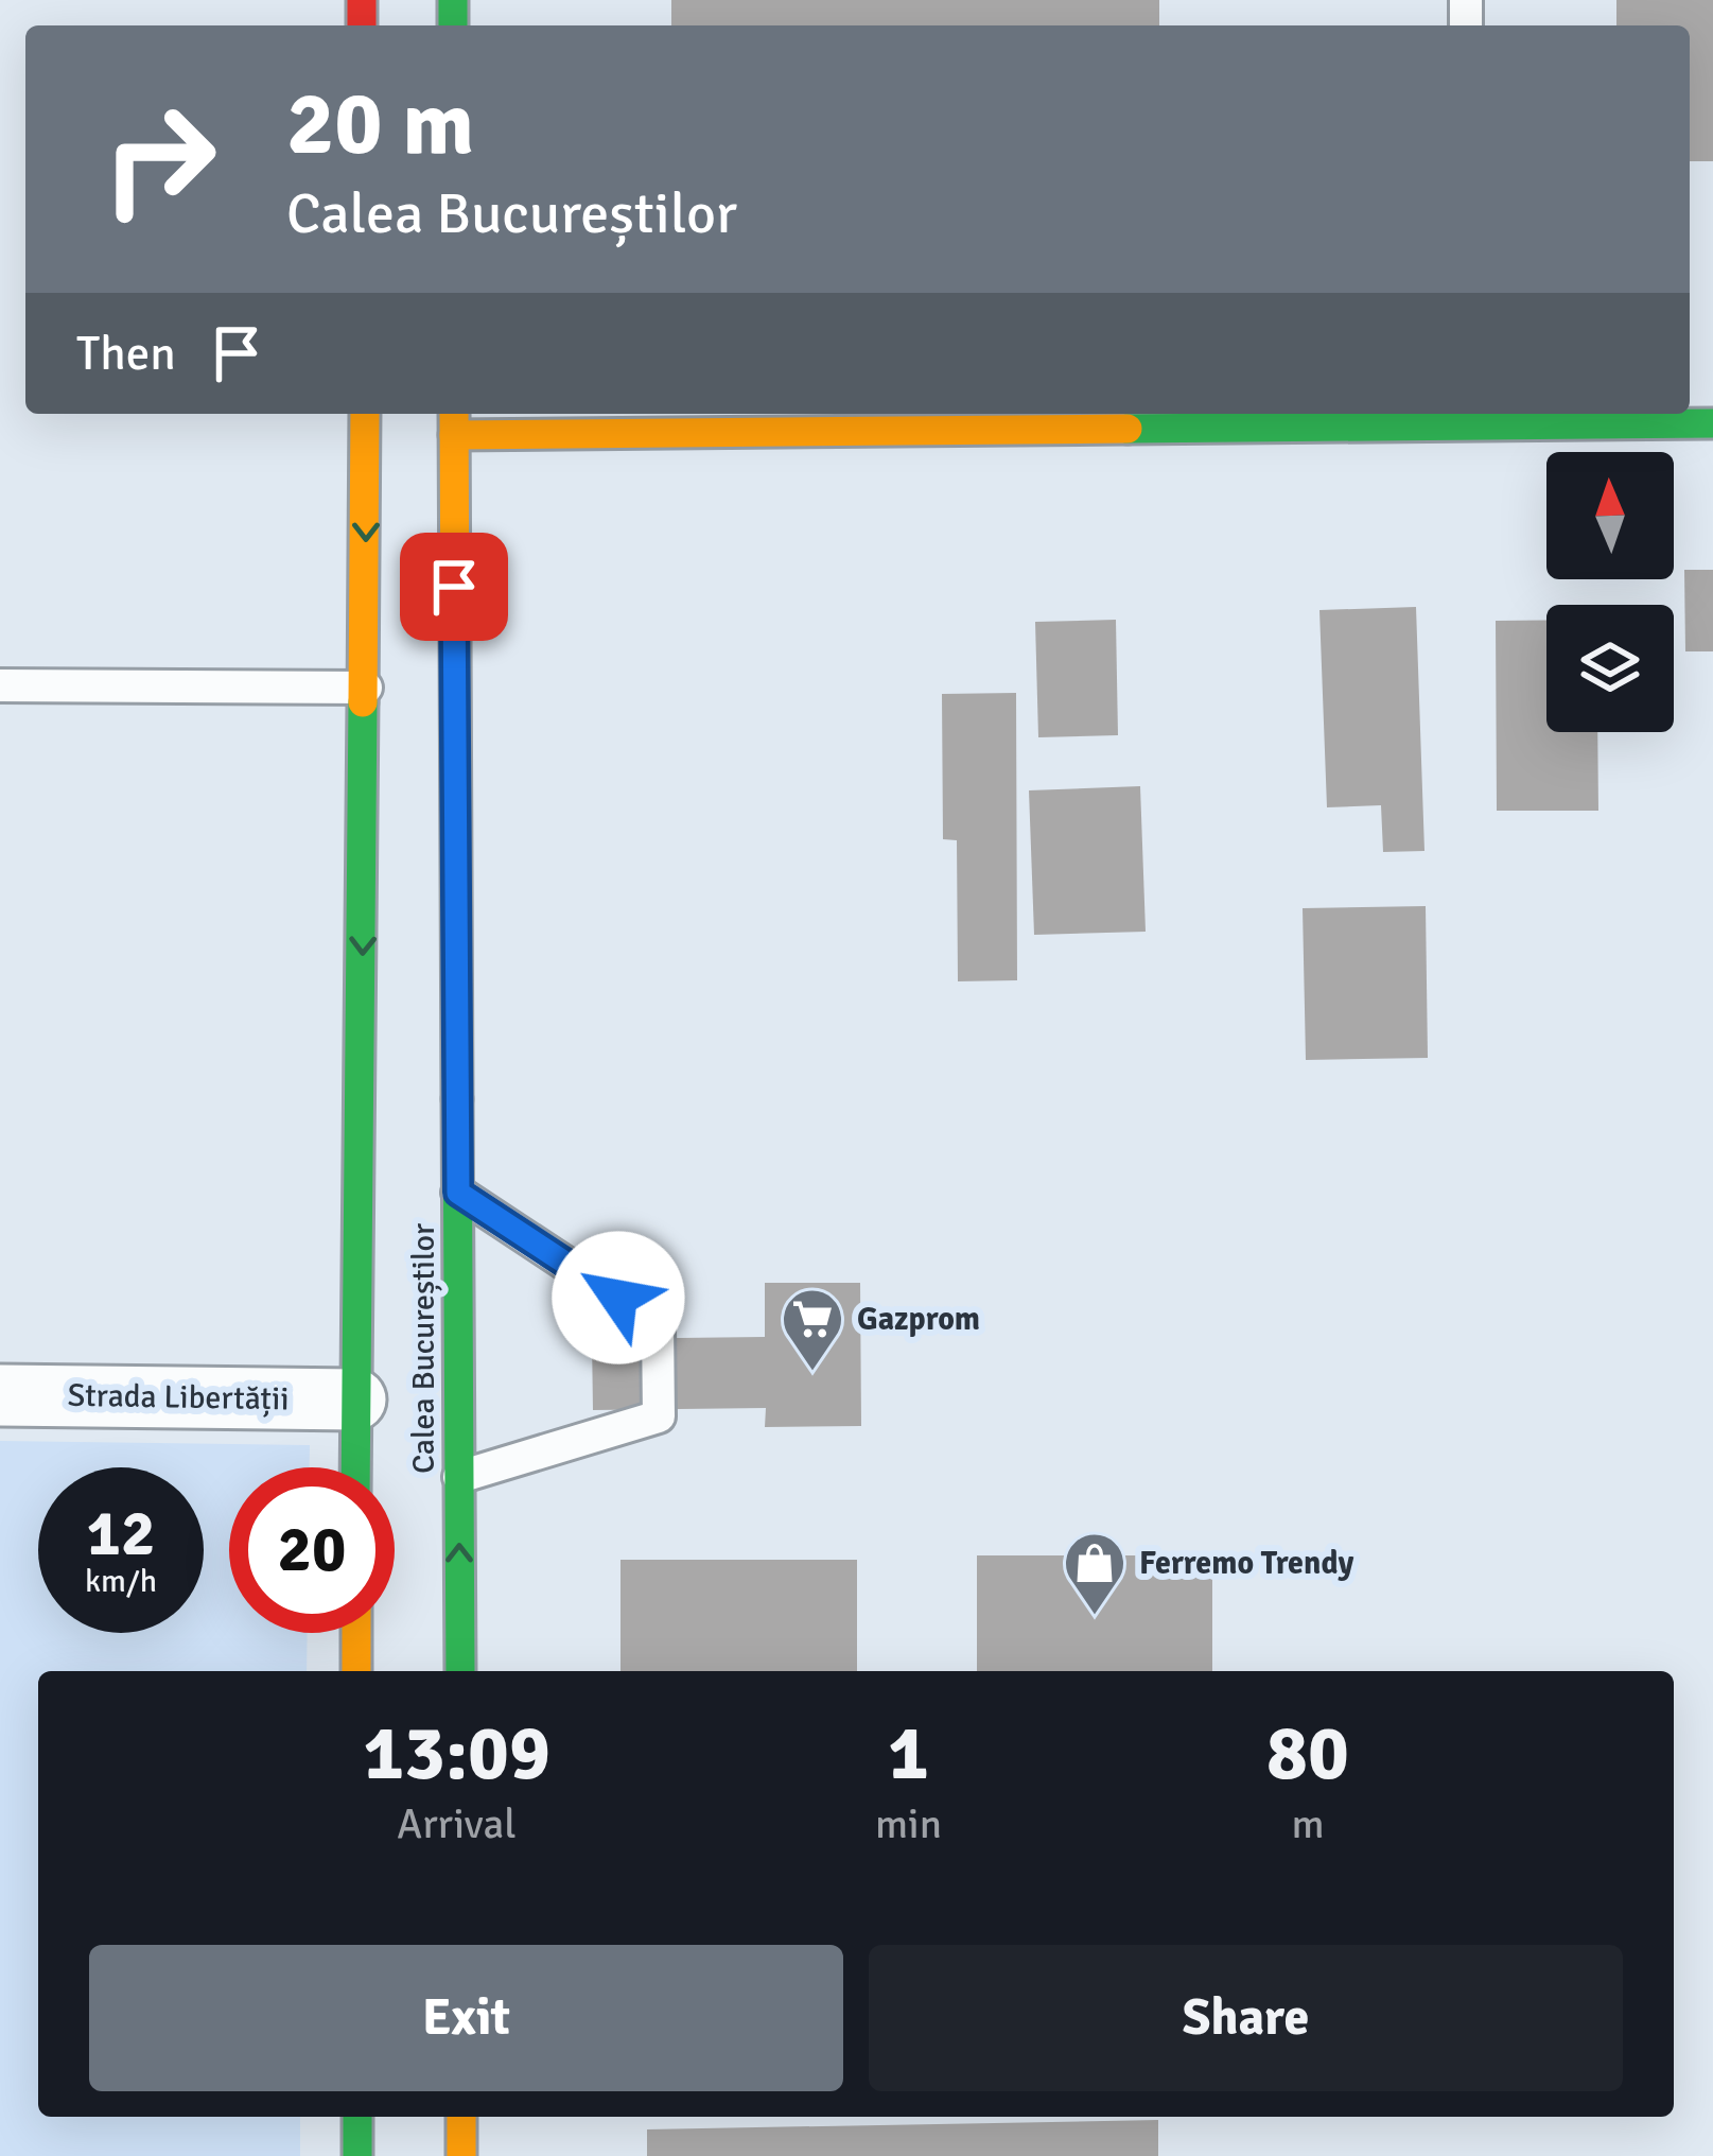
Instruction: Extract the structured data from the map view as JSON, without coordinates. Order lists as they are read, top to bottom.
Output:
{
  "streets": {
    "main road": ["Calea Bucureștilor"],
    "street": ["Strada Libertății"]
  },
  "crossings": [
    ["Calea Bucureștilor", "Strada Libertății"]
  ],
  "places": {
    "supermarket": ["Gazprom"],
    "shop": ["Ferremo Trendy"]
  },
  "north": "top",
  "page": {
    "turn": ["20 m", "Calea Bucureștilor"],
    "then": "Then",
    "speed": "12 km/h",
    "limit": "20",
    "eta": [
      "13:09",
      "Arrival",
      "1",
      "min",
      "80",
      "m"
    ],
    "buttons": ["Exit", "Share"]
  }
}
